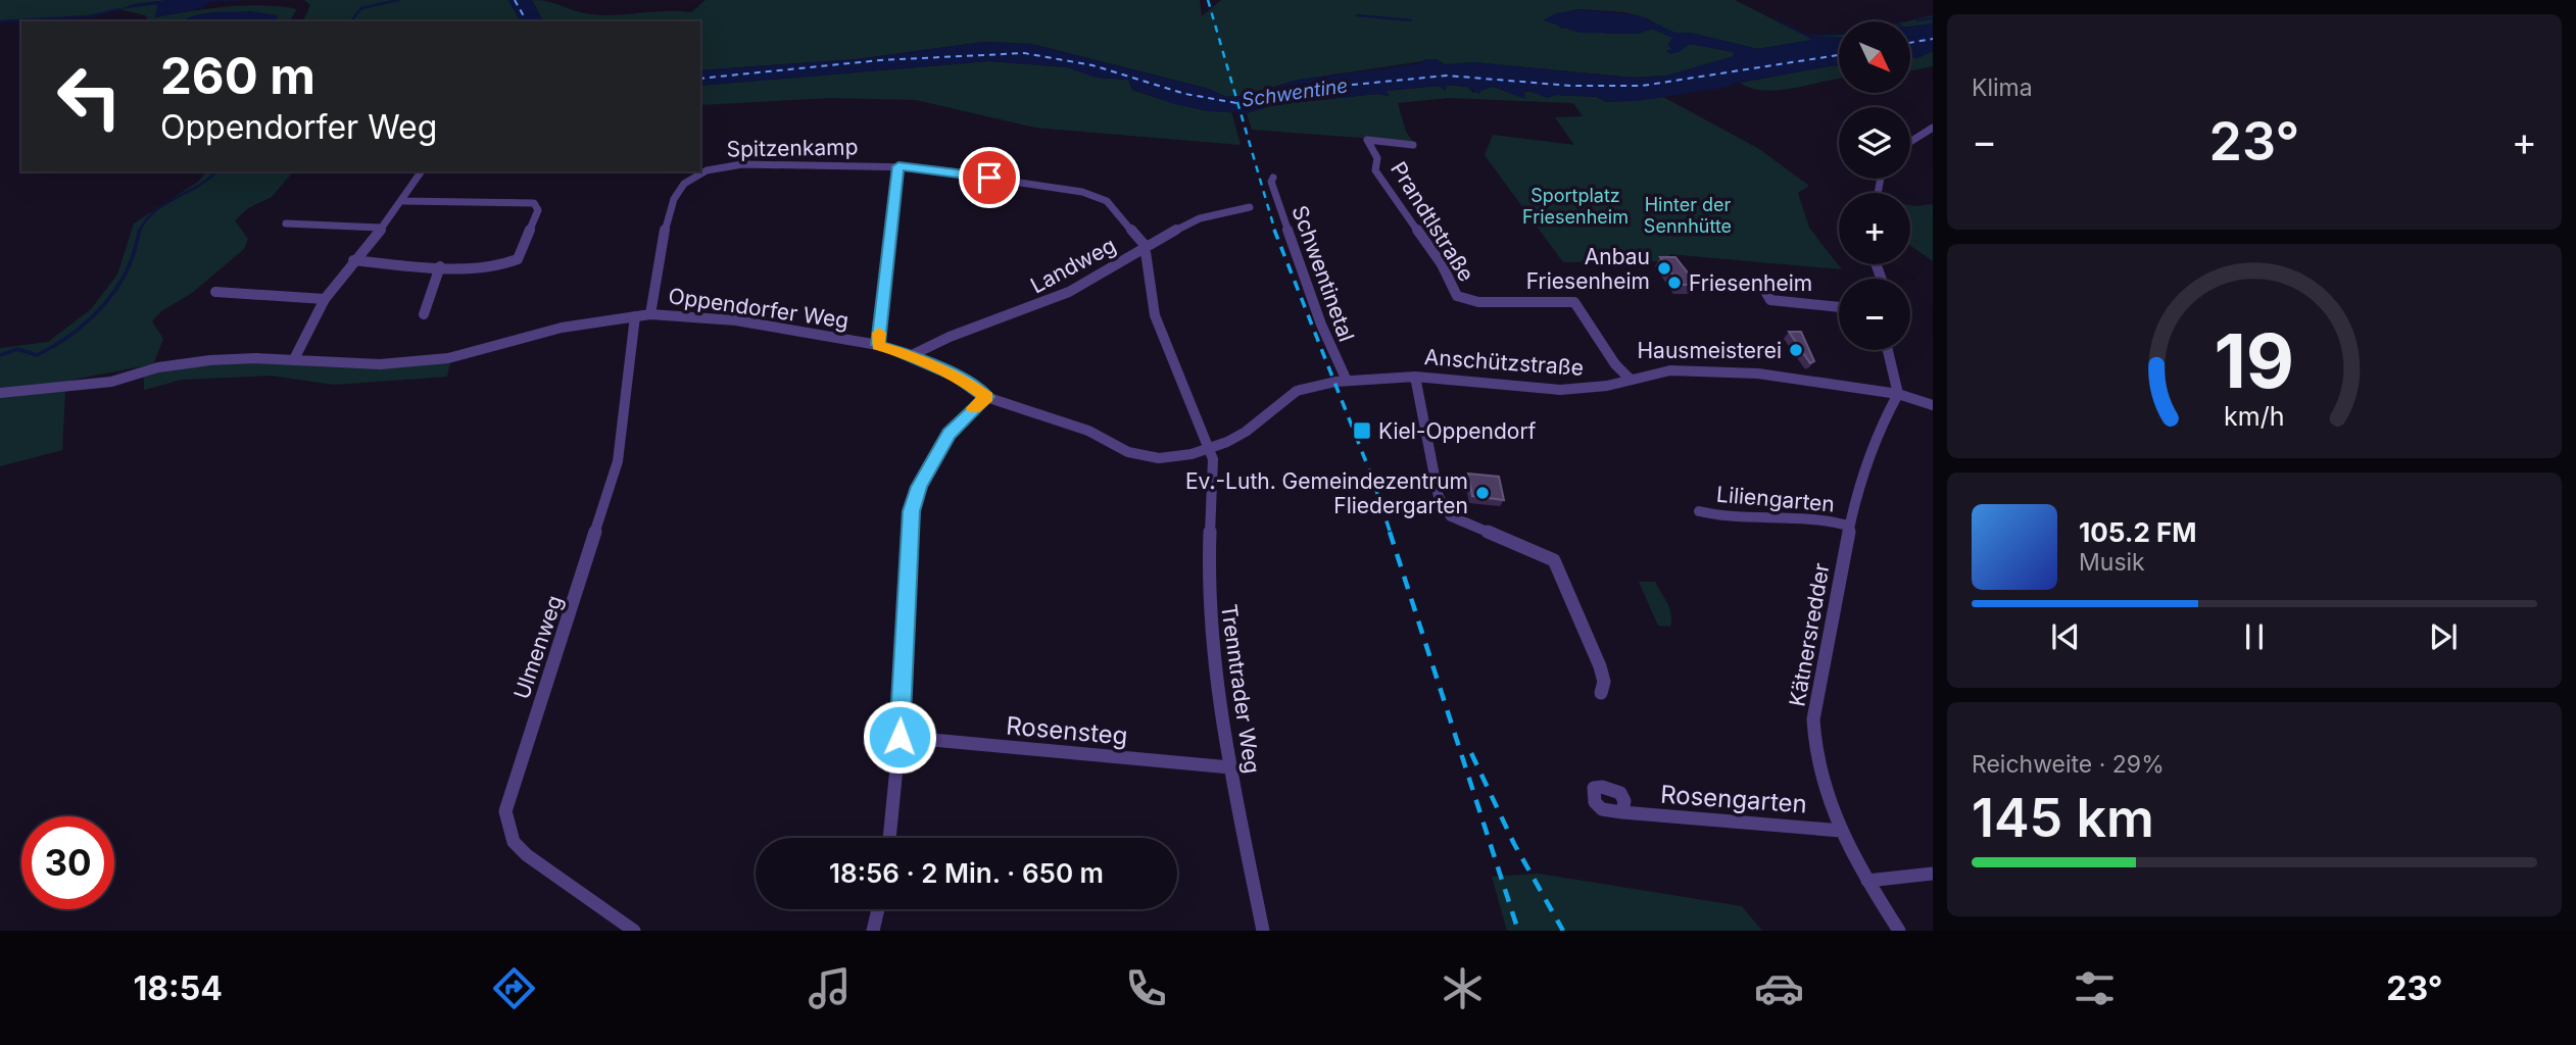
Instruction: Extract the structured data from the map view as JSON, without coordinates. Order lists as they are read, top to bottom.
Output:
{
  "streets": {
    "street": [
      "Spitzenkamp",
      "Prandtlstraße",
      "Landweg",
      "Schwentinetal",
      "Oppendorfer Weg",
      "Anschützstraße",
      "Liliengarten",
      "Kätnersredder",
      "Ulmenweg",
      "Trenntrader Weg",
      "Rosensteg",
      "Rosengarten"
    ]
  },
  "crossings": [
    ["Spitzenkamp", "Landweg"],
    ["Spitzenkamp", "Oppendorfer Weg"],
    ["Prandtlstraße", "Anschützstraße"],
    ["Landweg", "Oppendorfer Weg"],
    ["Schwentinetal", "Oppendorfer Weg"],
    ["Oppendorfer Weg", "Anschützstraße"],
    ["Oppendorfer Weg", "Ulmenweg"],
    ["Oppendorfer Weg", "Trenntrader Weg"],
    ["Anschützstraße", "Kätnersredder"],
    ["Liliengarten", "Kätnersredder"],
    ["Kätnersredder", "Rosengarten"],
    ["Trenntrader Weg", "Rosensteg"]
  ],
  "water": ["Schwentine"],
  "parks": ["Sportplatz Friesenheim", "Hinter der Sennhütte"],
  "places": {
    "other": [
      "Anbau Friesenheim",
      "Friesenheim",
      "Hausmeisterei",
      "Ev.-Luth. Gemeindezentrum Fliedergarten"
    ],
    "transit": ["Kiel-Oppendorf"]
  },
  "north": "bottom right",
  "page": {
    "tile": [
      "Klima",
      ["Reichweite · 29%", "145 km"]
    ],
    "map_buttons": ["+", "−"],
    "turn": ["260 m", "Oppendorfer Weg"],
    "heat": ["−", "23°", "+"],
    "song": ["105.2 FM", "Musik"],
    "limit": "30",
    "trip": "18:56 · 2 Min. · 650 m",
    "tabs": ["18:54", "23°"],
    "gauge": ["19", "km/h"]
  }
}
